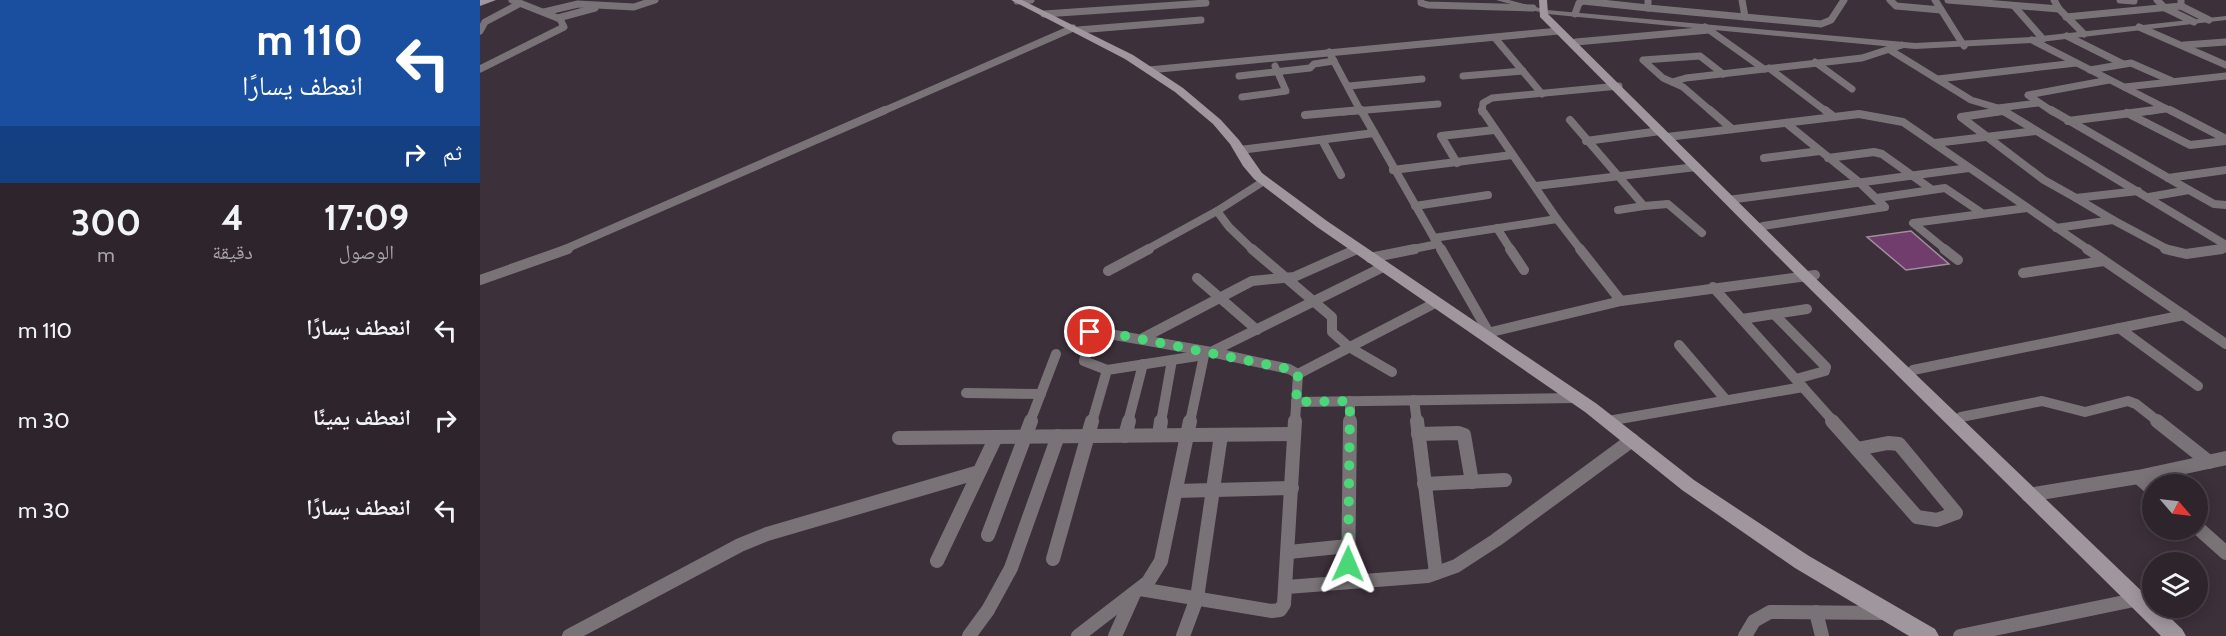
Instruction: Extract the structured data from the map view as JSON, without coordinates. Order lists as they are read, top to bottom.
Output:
{
  "north": "bottom right",
  "page": {
    "turn": ["110 m", "انعطف يسارًا"],
    "then": "ثم",
    "eta": [
      "17:09",
      "الوصول",
      "4",
      "دقيقة",
      "300",
      "m"
    ],
    "list": [
      {
        "name": "انعطف يسارًا",
        "value": "110 m"
      },
      {
        "name": "انعطف يمينًا",
        "value": "30 m"
      },
      {
        "name": "انعطف يسارًا",
        "value": "30 m"
      }
    ]
  }
}
